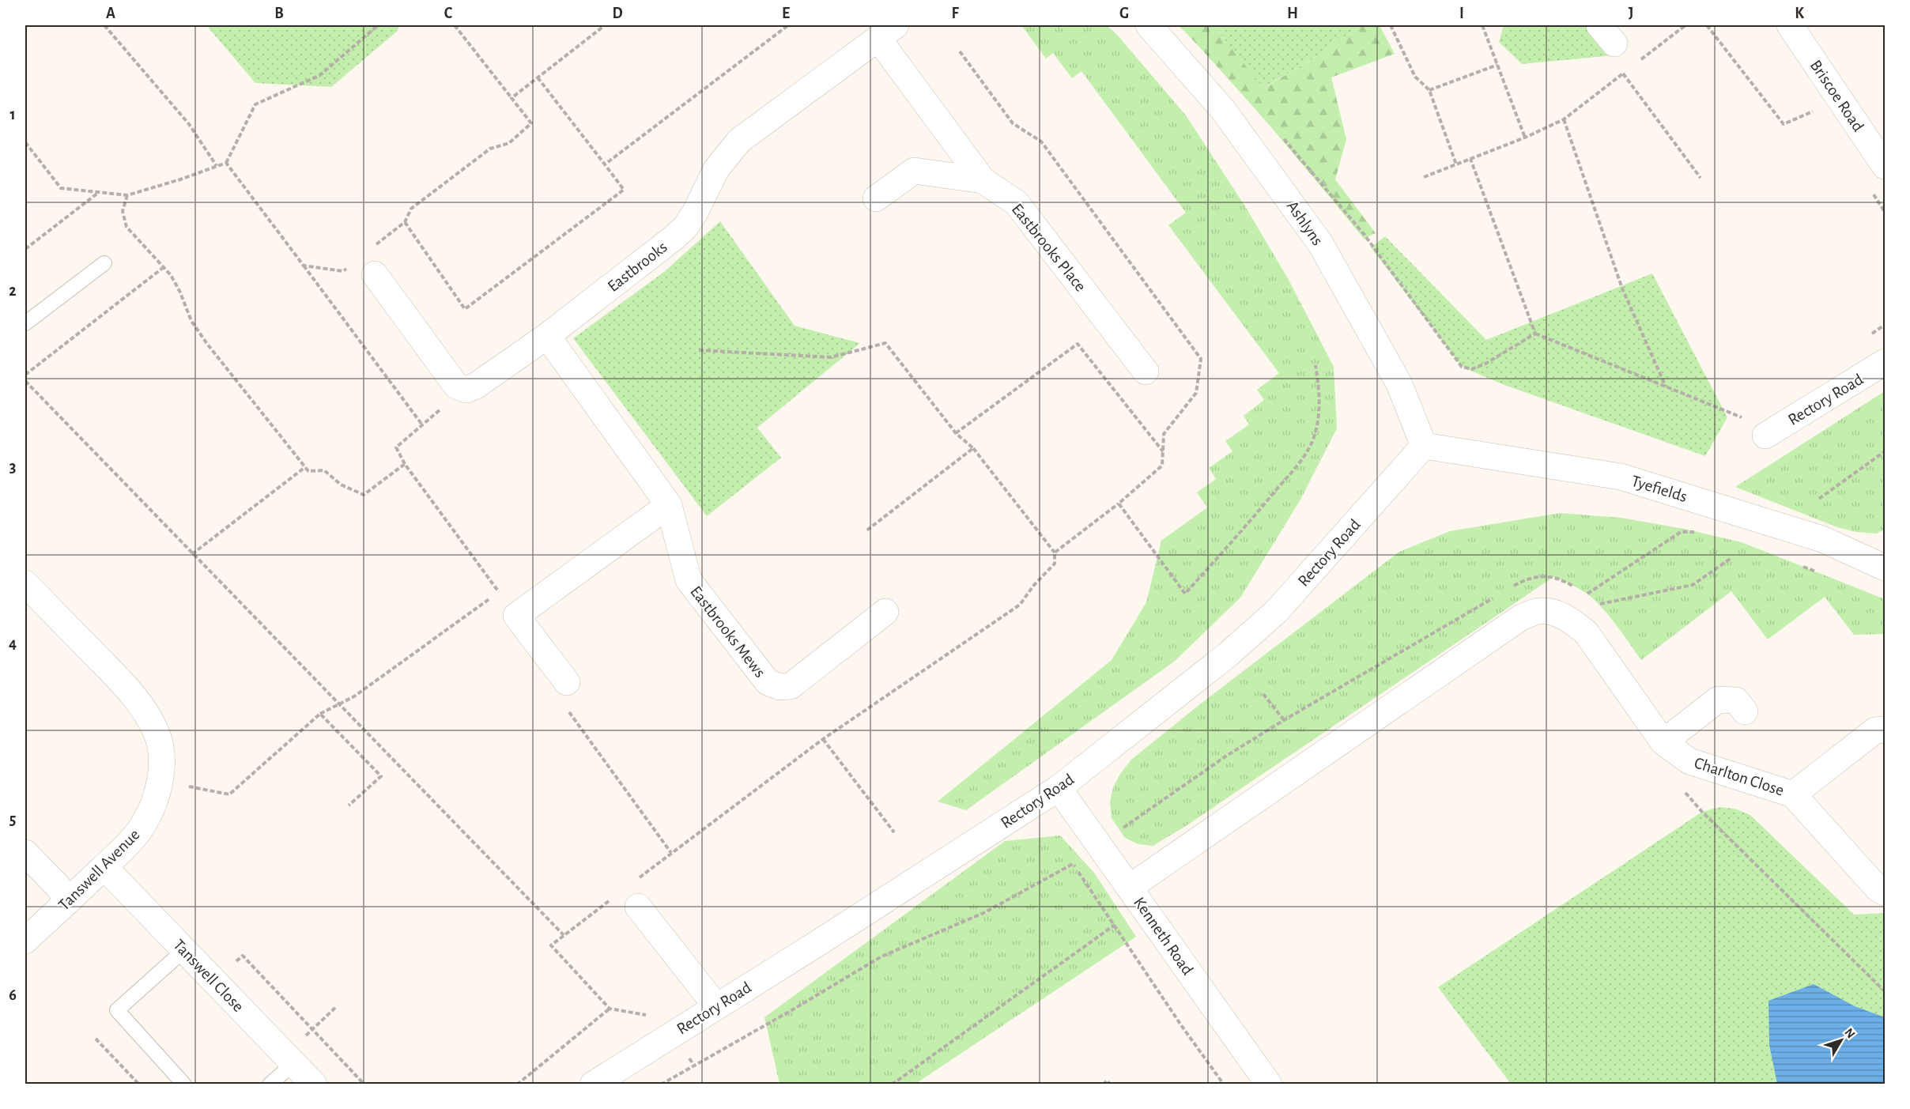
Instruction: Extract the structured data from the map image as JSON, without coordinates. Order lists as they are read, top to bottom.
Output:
{
  "streets": {
    "street": [
      "Briscoe Road",
      "Ashlyns",
      "Eastbrooks Place",
      "Eastbrooks",
      "Rectory Road",
      "Tyefields",
      "Eastbrooks Mews",
      "Charlton Close",
      "Tanswell Avenue",
      "Kenneth Road",
      "Tanswell Close"
    ]
  },
  "crossings": [
    ["Ashlyns", "Rectory Road"],
    ["Ashlyns", "Tyefields"],
    ["Eastbrooks Place", "Eastbrooks"],
    ["Eastbrooks", "Eastbrooks Mews"],
    ["Rectory Road", "Tyefields"],
    ["Rectory Road", "Kenneth Road"],
    ["Charlton Close", "Kenneth Road"],
    ["Tanswell Avenue", "Tanswell Close"]
  ],
  "north": "top right",
  "grid": {
    "columns": [
      "A",
      "B",
      "C",
      "D",
      "E",
      "F",
      "G",
      "H",
      "I",
      "J",
      "K"
    ],
    "rows": [
      "1",
      "2",
      "3",
      "4",
      "5",
      "6"
    ]
  }
}
